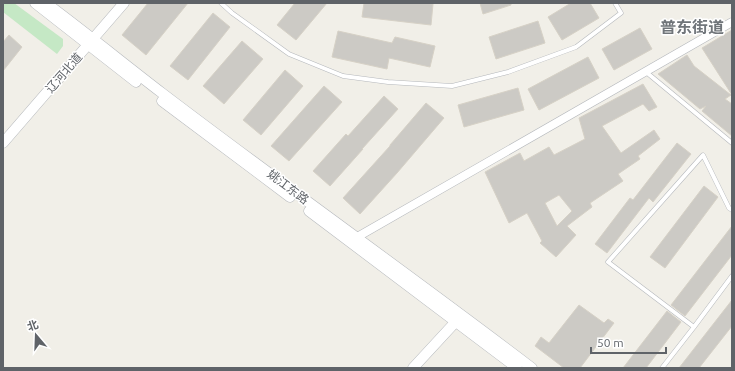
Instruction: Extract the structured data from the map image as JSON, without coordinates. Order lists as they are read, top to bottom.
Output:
{
  "streets": {
    "street": ["辽河北道", "姚江东路"]
  },
  "crossings": [
    ["辽河北道", "姚江东路"]
  ],
  "districts": ["普东街道"],
  "scale_bar": "50 m",
  "north": "top"
}
